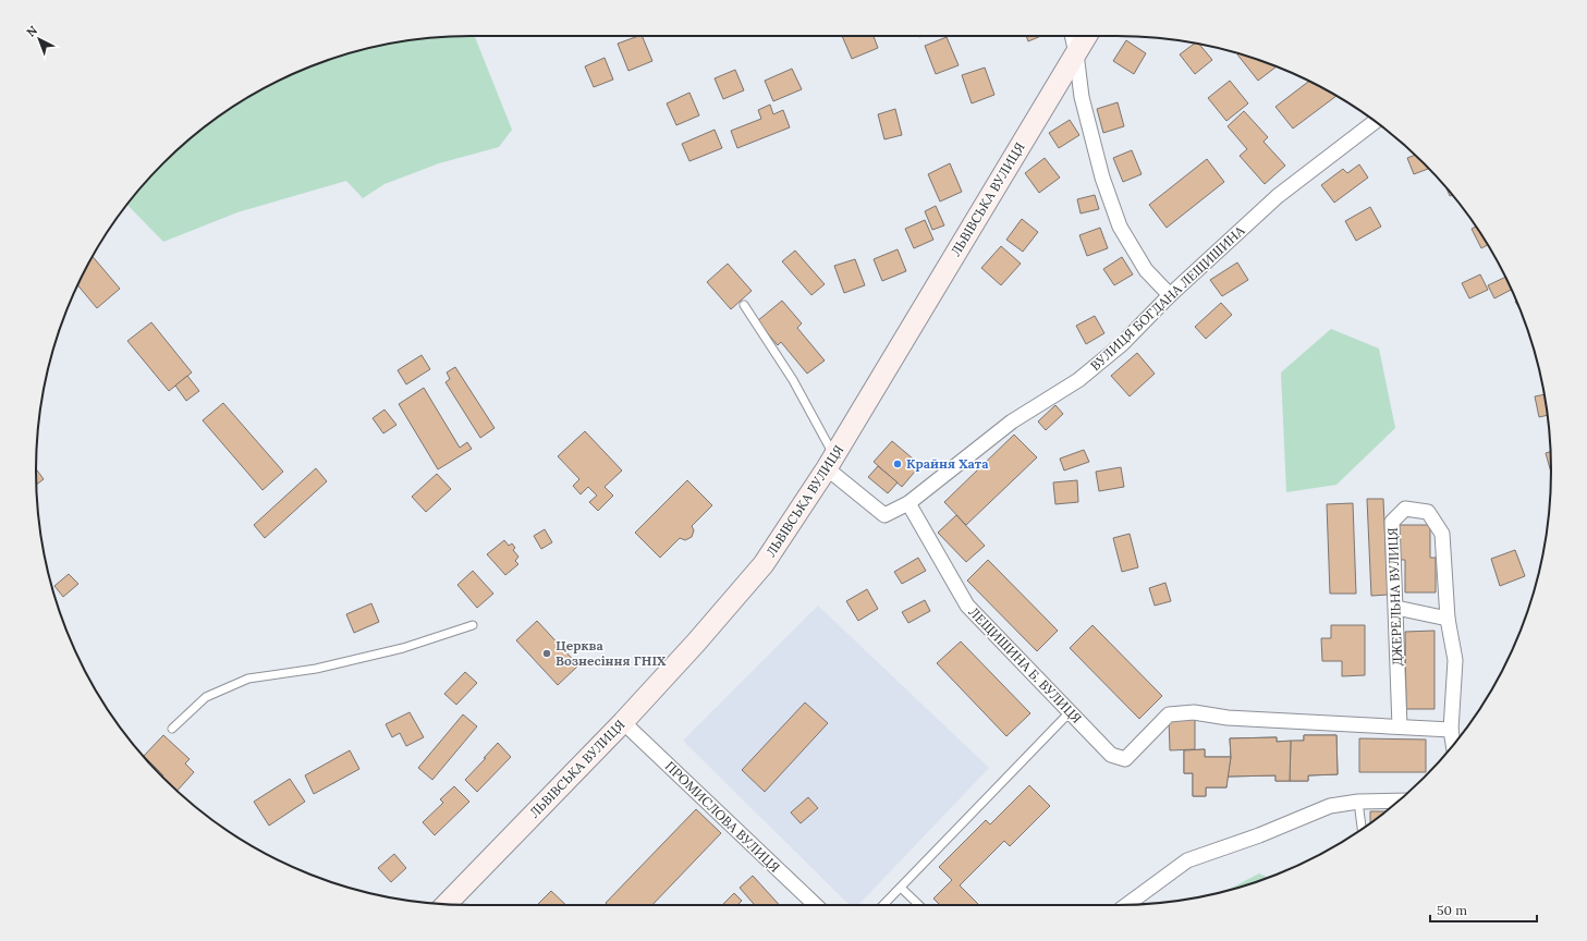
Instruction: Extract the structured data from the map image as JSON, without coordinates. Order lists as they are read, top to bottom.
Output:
{
  "streets": {
    "main road": ["ЛЬВІВСЬКА ВУЛИЦЯ"],
    "street": [
      "ВУЛИЦЯ БОГДАНА ЛЕЩИШИНА",
      "ДЖЕРЕЛЬНА ВУЛИЦЯ",
      "ЛЕЩИШИНА Б. ВУЛИЦЯ",
      "ПРОМИСЛОВА ВУЛИЦЯ"
    ]
  },
  "crossings": [
    ["ЛЬВІВСЬКА ВУЛИЦЯ", "ПРОМИСЛОВА ВУЛИЦЯ"],
    ["ВУЛИЦЯ БОГДАНА ЛЕЩИШИНА", "ЛЕЩИШИНА Б. ВУЛИЦЯ"],
    ["ДЖЕРЕЛЬНА ВУЛИЦЯ", "ЛЕЩИШИНА Б. ВУЛИЦЯ"]
  ],
  "places": ["Крайня Хата", "Церква Вознесіння ГНІХ"],
  "scale_bar": "50 m",
  "north": "top left"
}
